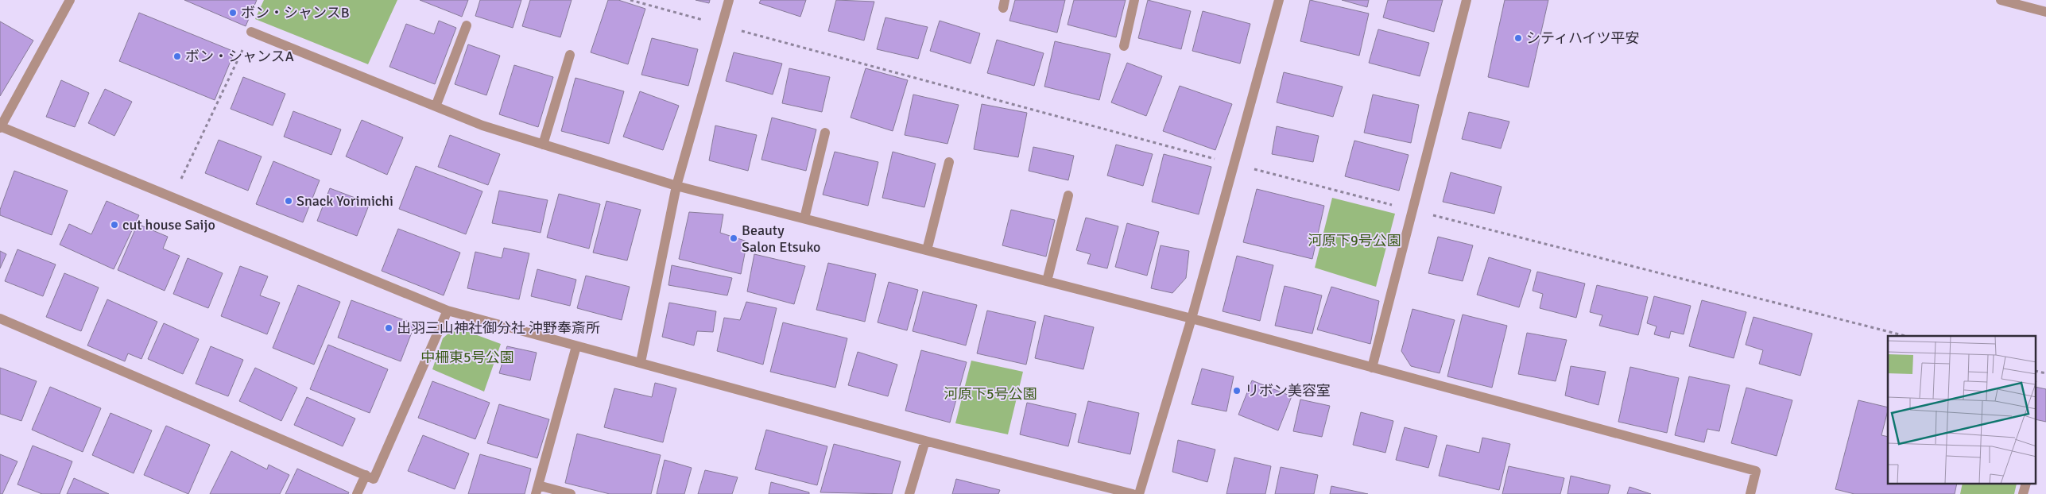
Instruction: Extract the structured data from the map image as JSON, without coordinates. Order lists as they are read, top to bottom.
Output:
{
  "parks": ["河原下9号公園", "中柵東5号公園", "河原下5号公園"],
  "places": [
    "ボン・シャンスB",
    "シティハイツ平安",
    "ボン・シャンスA",
    "Snack Yorimichi",
    "cut house Saijo",
    "Beauty Salon Etsuko",
    "出羽三山神社御分社 沖野奉斎所",
    "リボン美容室"
  ]
}
